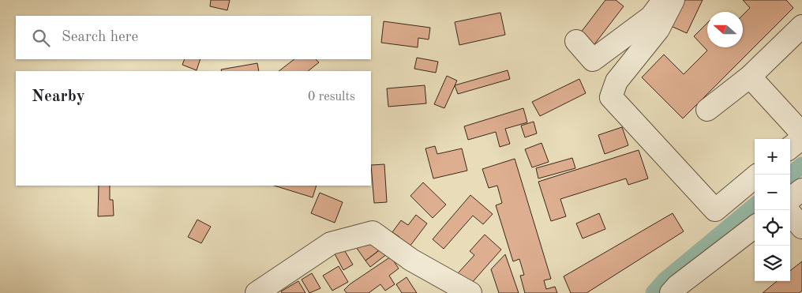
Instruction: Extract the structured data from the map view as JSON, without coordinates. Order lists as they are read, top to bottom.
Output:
{
  "north": "left",
  "page": {
    "search": "Search here",
    "heading": ["Nearby", "0 results"],
    "map_buttons": ["+", "−"]
  }
}
